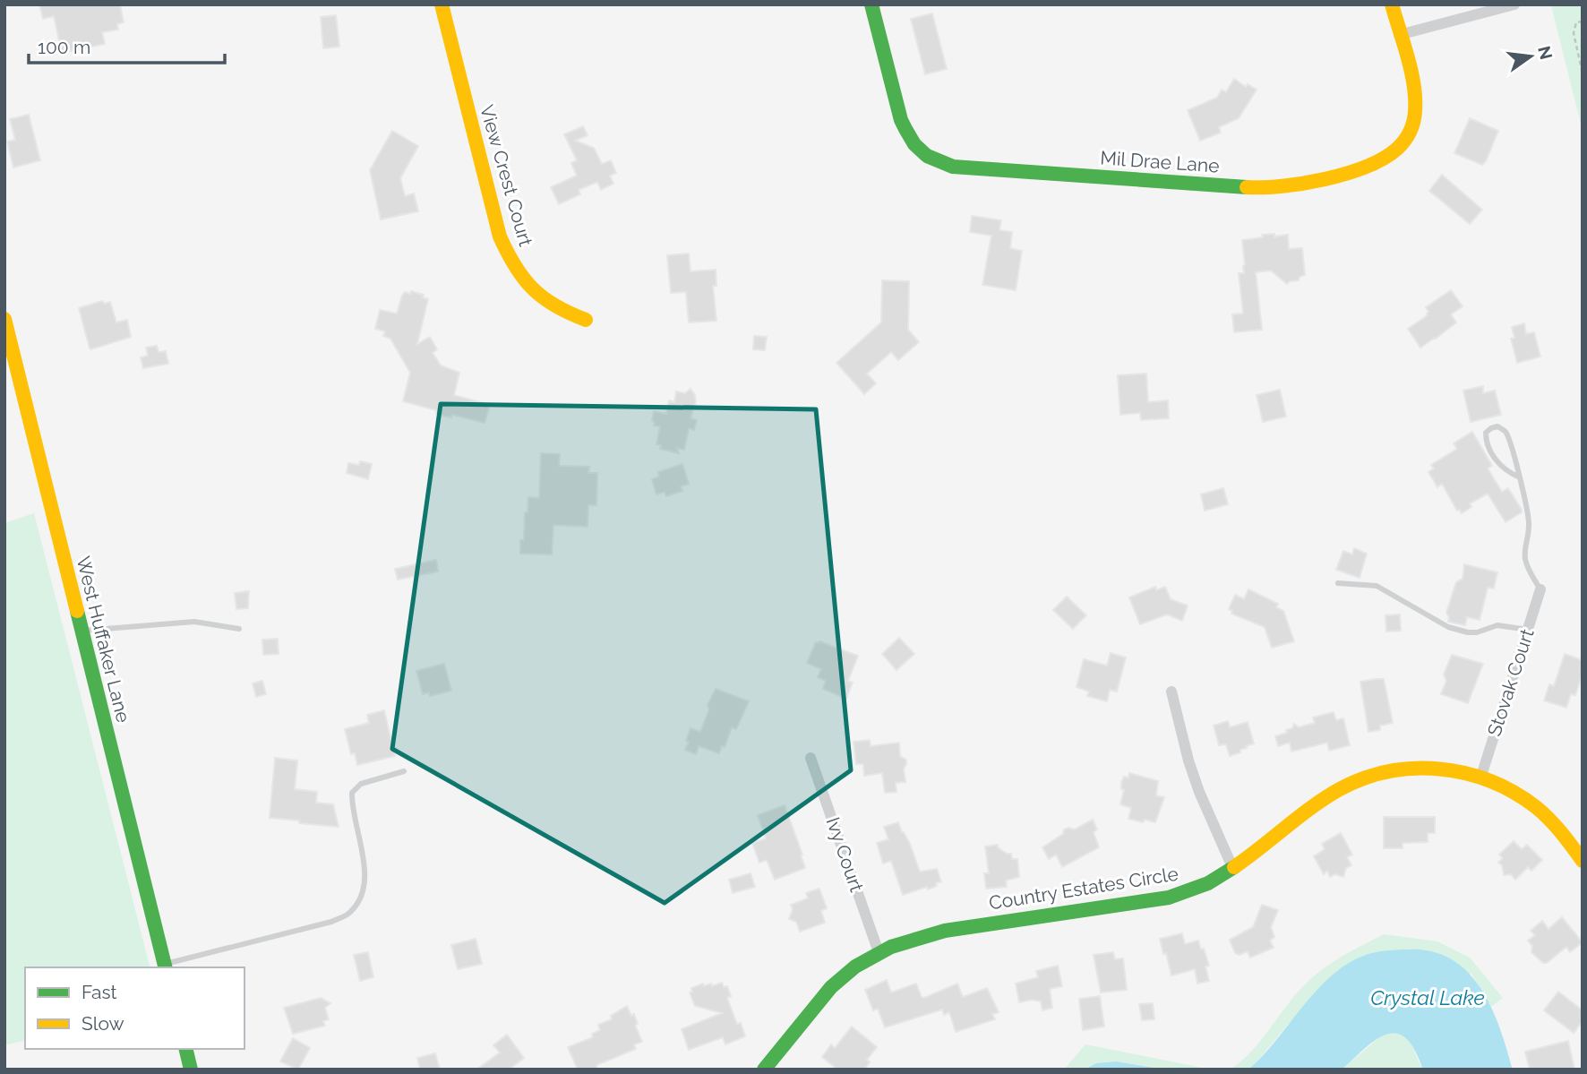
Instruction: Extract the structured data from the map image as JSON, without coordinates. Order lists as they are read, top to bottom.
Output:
{
  "streets": {
    "street": [
      "Mil Drae Lane",
      "View Crest Court",
      "West Huffaker Lane",
      "Stovak Court",
      "Ivy Court",
      "Country Estates Circle"
    ]
  },
  "crossings": [
    ["Stovak Court", "Country Estates Circle"],
    ["Ivy Court", "Country Estates Circle"]
  ],
  "water": ["Crystal Lake"],
  "legend": ["Fast", "Slow"],
  "scale_bar": "100 m",
  "north": "right"
}
